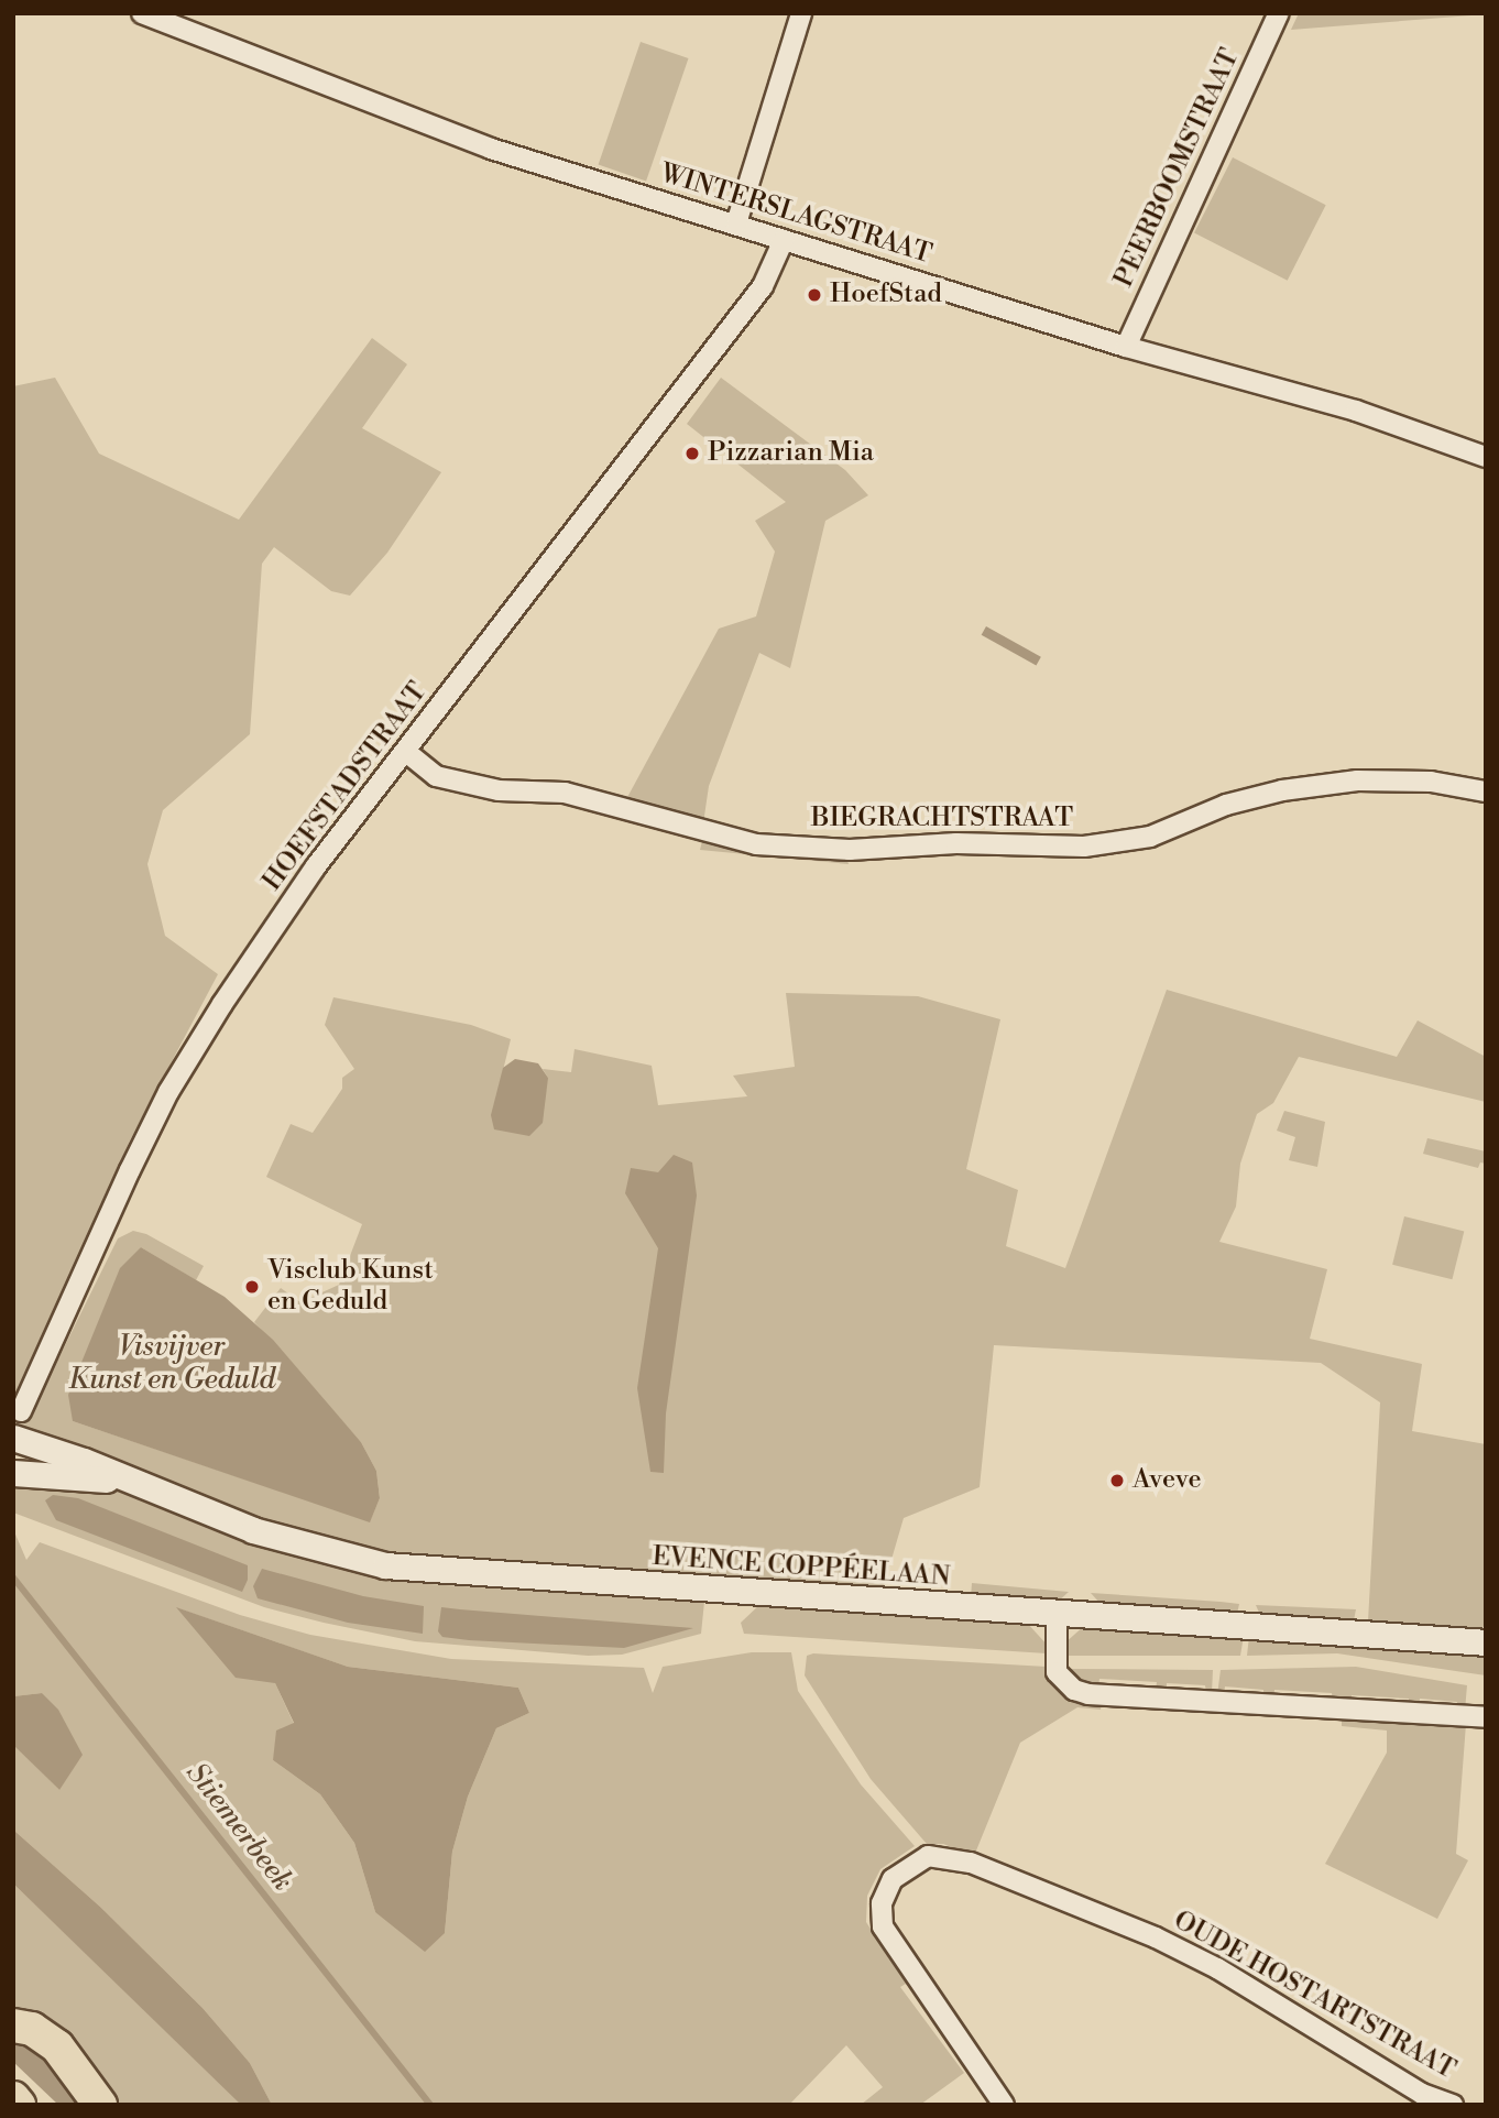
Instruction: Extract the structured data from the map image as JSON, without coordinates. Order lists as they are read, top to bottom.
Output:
{
  "streets": {
    "street": [
      "PEERBOOMSTRAAT",
      "WINTERSLAGSTRAAT",
      "HOEFSTADSTRAAT",
      "BIEGRACHTSTRAAT",
      "EVENCE COPPÉELAAN",
      "OUDE HOSTARTSTRAAT"
    ]
  },
  "crossings": [
    ["PEERBOOMSTRAAT", "WINTERSLAGSTRAAT"],
    ["WINTERSLAGSTRAAT", "HOEFSTADSTRAAT"],
    ["HOEFSTADSTRAAT", "BIEGRACHTSTRAAT"]
  ],
  "water": ["Visvijver Kunst en Geduld", "Stiemerbeek"],
  "places": [
    "HoefStad",
    "Pizzarian Mia",
    "Visclub Kunst en Geduld",
    "Aveve"
  ]
}
